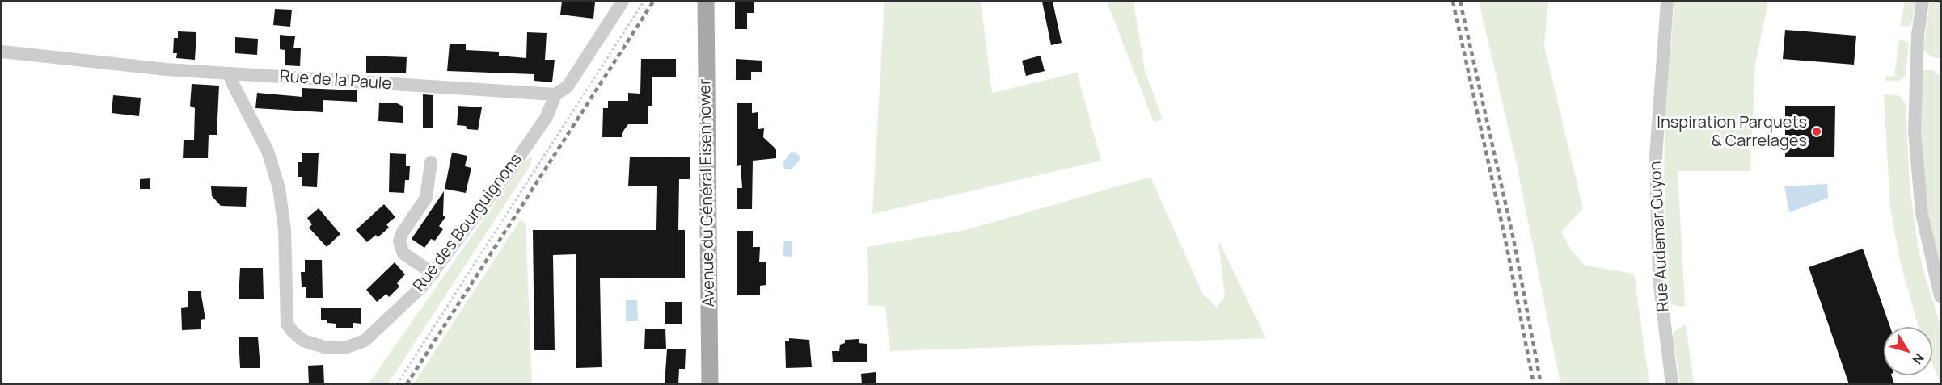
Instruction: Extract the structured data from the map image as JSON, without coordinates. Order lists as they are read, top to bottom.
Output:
{
  "streets": {
    "main road": ["Avenue du Général Eisenhower"],
    "street": ["Rue de la Paule", "Rue des Bourguignons", "Rue Audemar Guyon"]
  },
  "crossings": [
    ["Rue de la Paule", "Rue des Bourguignons"]
  ],
  "places": ["Inspiration Parquets & Carrelages"],
  "north": "bottom right"
}
